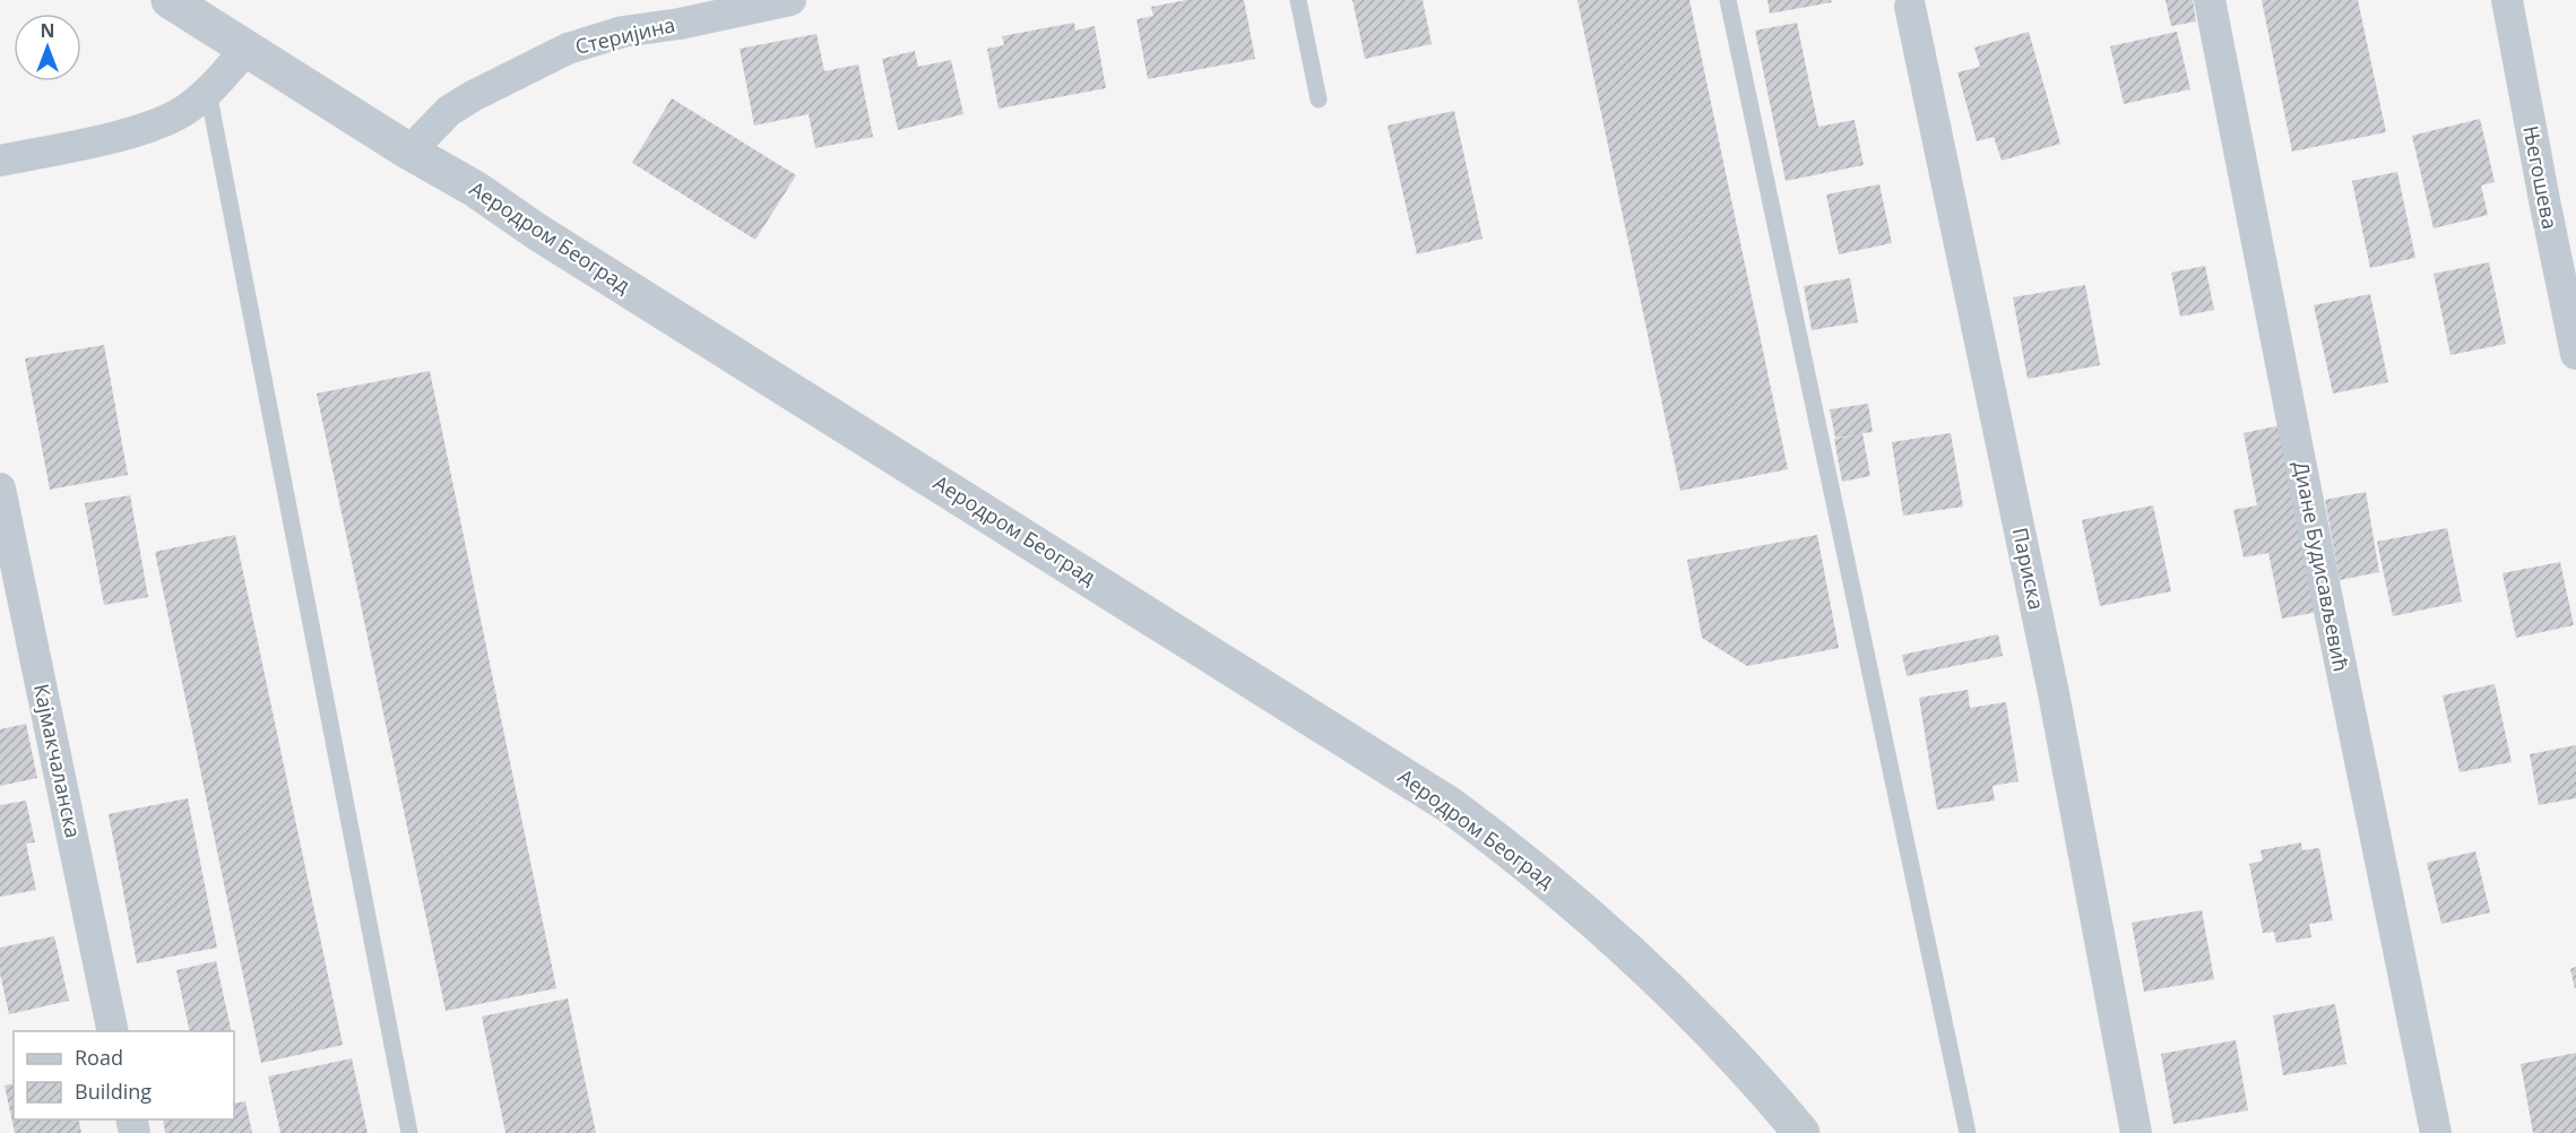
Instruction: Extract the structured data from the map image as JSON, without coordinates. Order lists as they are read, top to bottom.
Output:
{
  "streets": {
    "street": [
      "Стеријина",
      "Његошева",
      "Аеродром Београд",
      "Диане Будисављевић",
      "Париска",
      "Кајмакчаланска"
    ]
  },
  "crossings": [
    ["Стеријина", "Аеродром Београд"]
  ],
  "legend": ["Road", "Building"],
  "north": "top"
}
